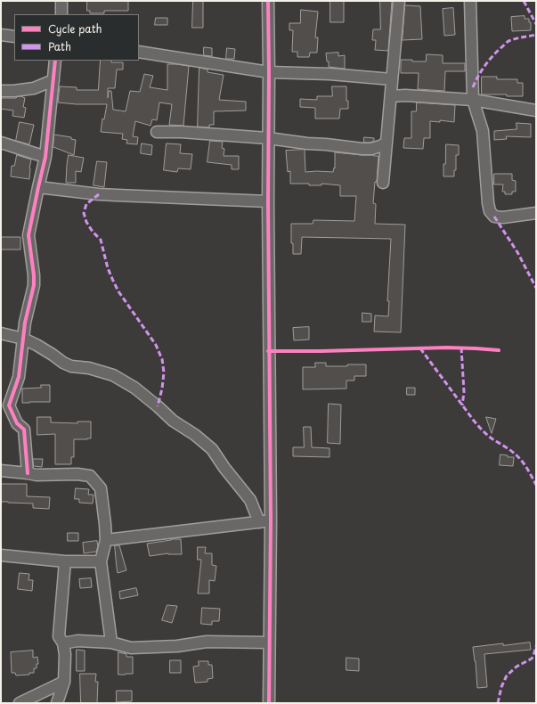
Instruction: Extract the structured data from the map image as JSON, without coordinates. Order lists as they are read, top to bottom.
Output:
{
  "legend": ["Cycle path", "Path"]
}
